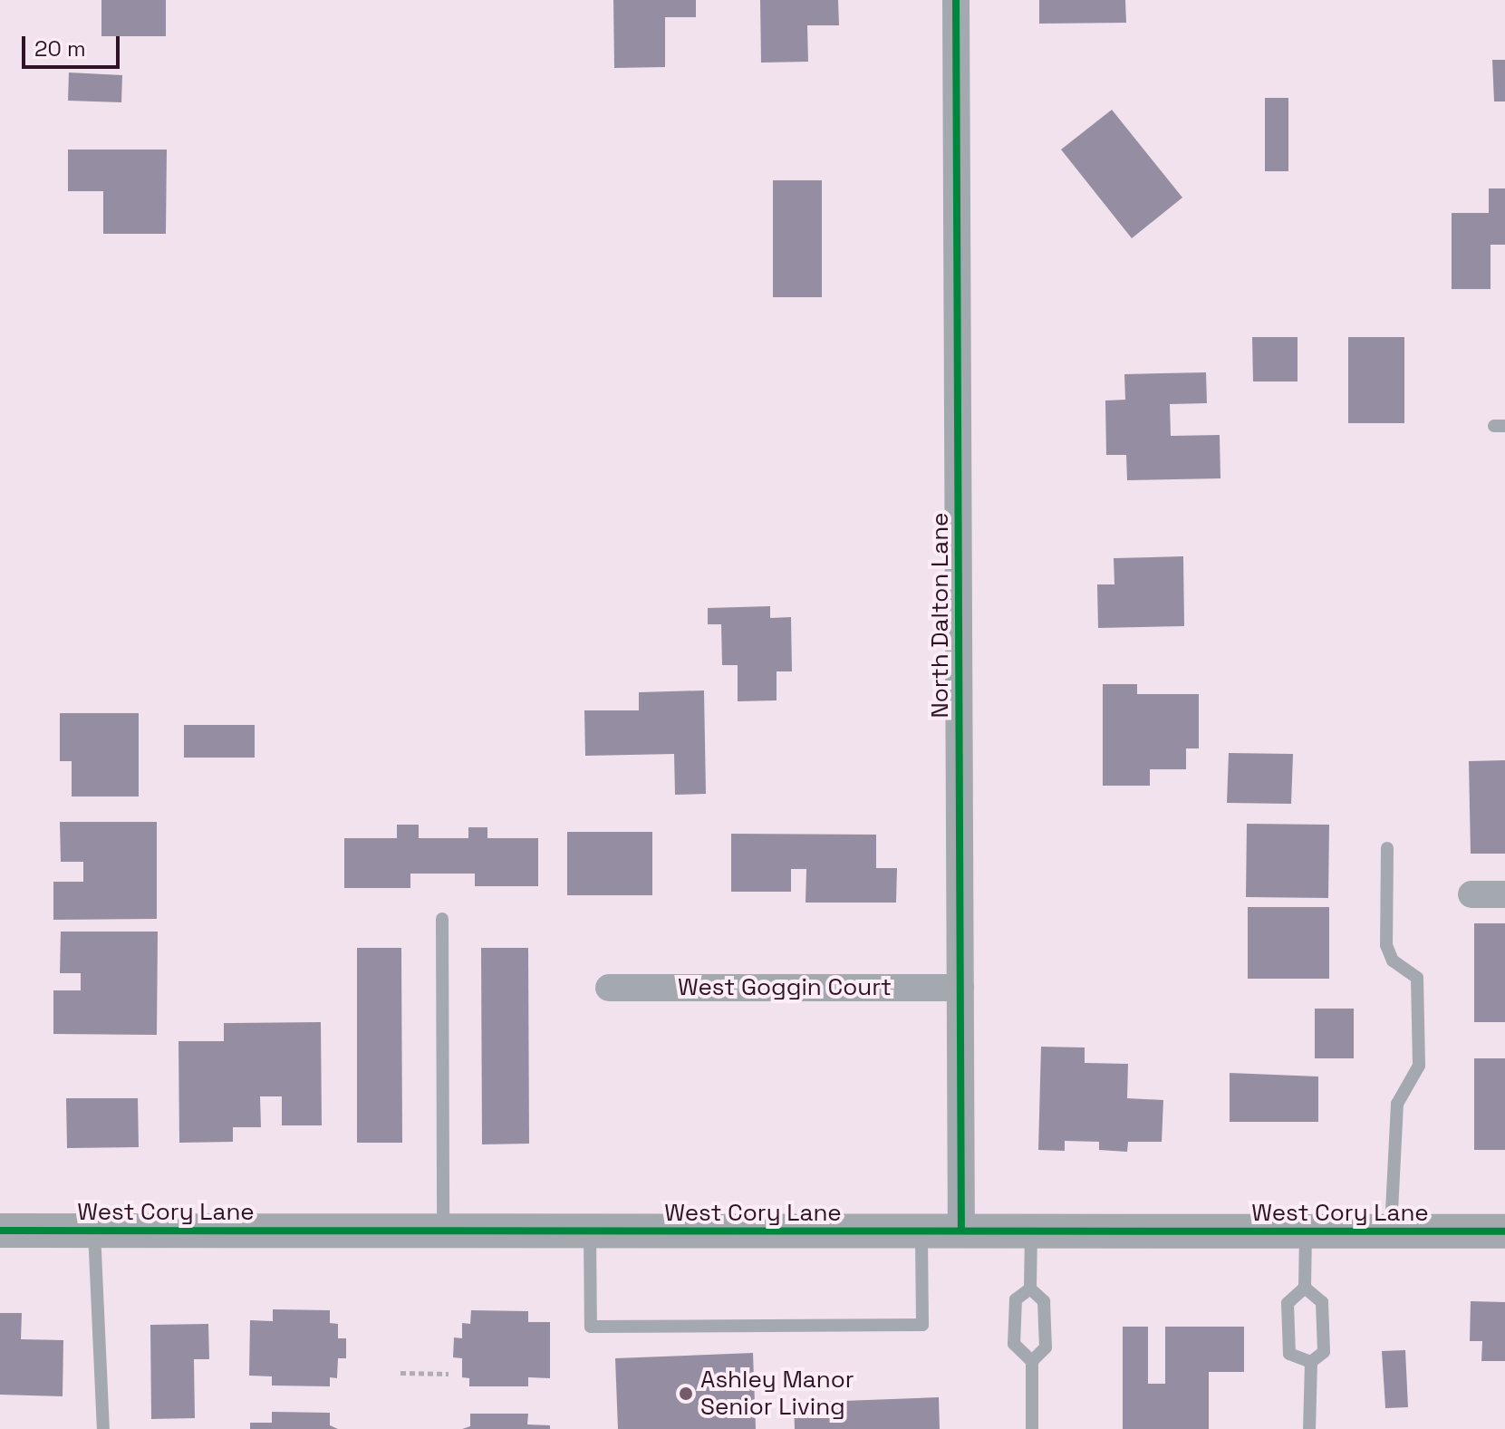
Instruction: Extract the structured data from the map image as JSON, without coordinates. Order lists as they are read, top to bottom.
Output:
{
  "streets": {
    "street": ["North Dalton Lane", "West Goggin Court", "West Cory Lane"]
  },
  "crossings": [
    ["North Dalton Lane", "West Goggin Court"],
    ["North Dalton Lane", "West Cory Lane"]
  ],
  "places": ["Ashley Manor Senior Living"],
  "scale_bar": "20 m"
}
